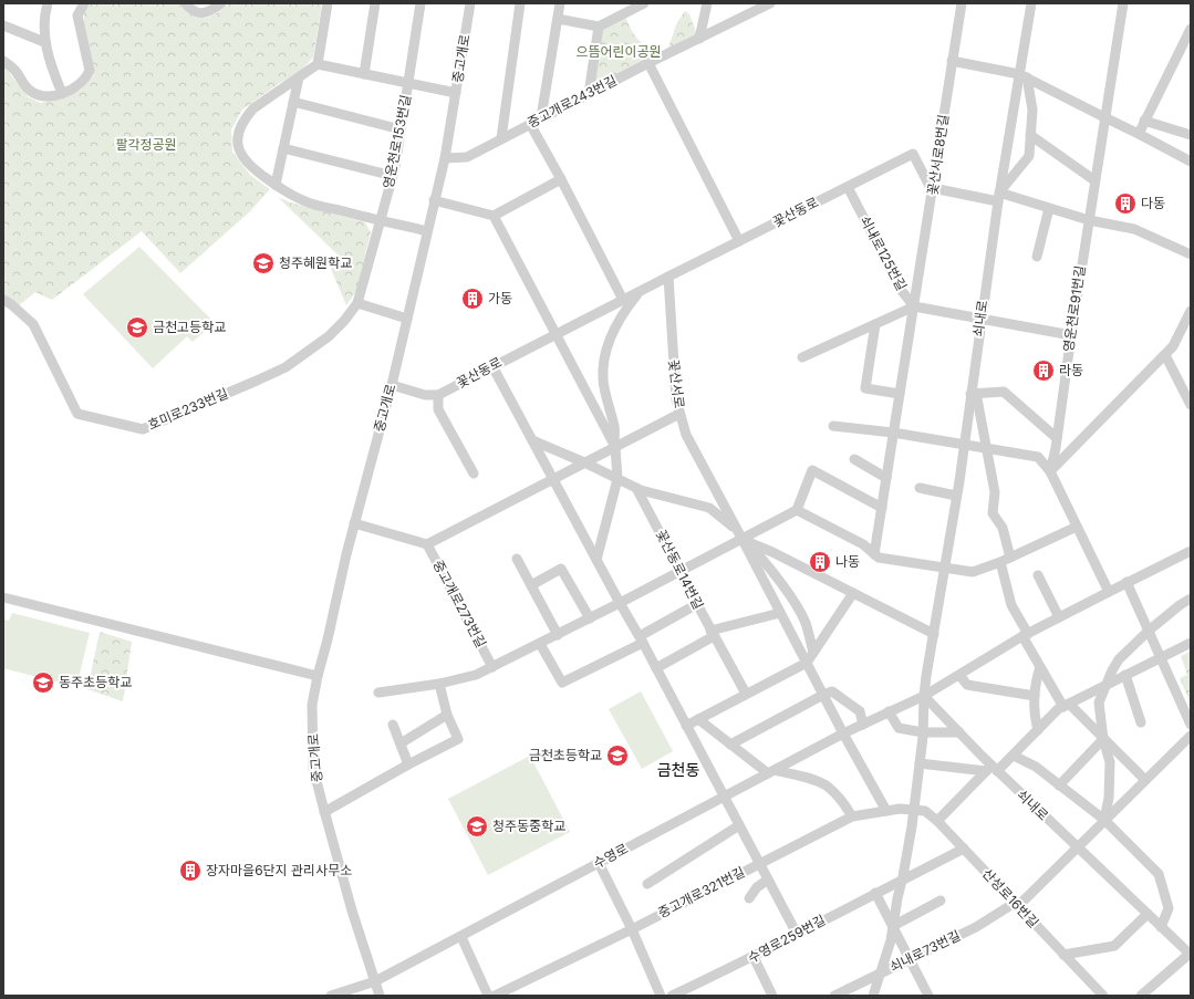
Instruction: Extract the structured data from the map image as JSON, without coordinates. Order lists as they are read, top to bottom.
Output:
{
  "streets": {
    "street": [
      "중고개로",
      "중고개로243번길",
      "영운천로153번길",
      "꽃산서로8번길",
      "꽃산동로",
      "쇠내로125번길",
      "영운천로91번길",
      "쇠내로",
      "꽃산서로",
      "호미로233번길",
      "꽃산동로14번길",
      "중고개로273번길",
      "수영로",
      "중고개로321번길",
      "산성로16번길",
      "수영로259번길",
      "쇠내로73번길"
    ]
  },
  "crossings": [
    ["중고개로", "중고개로243번길"],
    ["중고개로", "중고개로273번길"],
    ["중고개로", "수영로"],
    ["영운천로153번길", "호미로233번길"],
    ["꽃산서로8번길", "꽃산동로"],
    ["꽃산서로8번길", "쇠내로125번길"],
    ["꽃산동로", "쇠내로125번길"],
    ["꽃산동로", "꽃산서로"],
    ["쇠내로", "수영로"],
    ["쇠내로", "쇠내로73번길"],
    ["꽃산서로", "꽃산동로14번길"],
    ["꽃산서로", "수영로"],
    ["꽃산서로", "중고개로321번길"],
    ["중고개로321번길", "산성로16번길"],
    ["산성로16번길", "수영로259번길"],
    ["산성로16번길", "쇠내로73번길"]
  ],
  "districts": ["금천동"],
  "parks": ["으뜸어린이공원", "팔각정공원"],
  "places": {
    "building": [
      "다동",
      "가동",
      "라동",
      "나동",
      "장자마을6단지 관리사무소"
    ],
    "school or university": [
      "청주혜원학교",
      "금천고등학교",
      "동주초등학교",
      "금천초등학교",
      "청주동중학교"
    ]
  }
}
